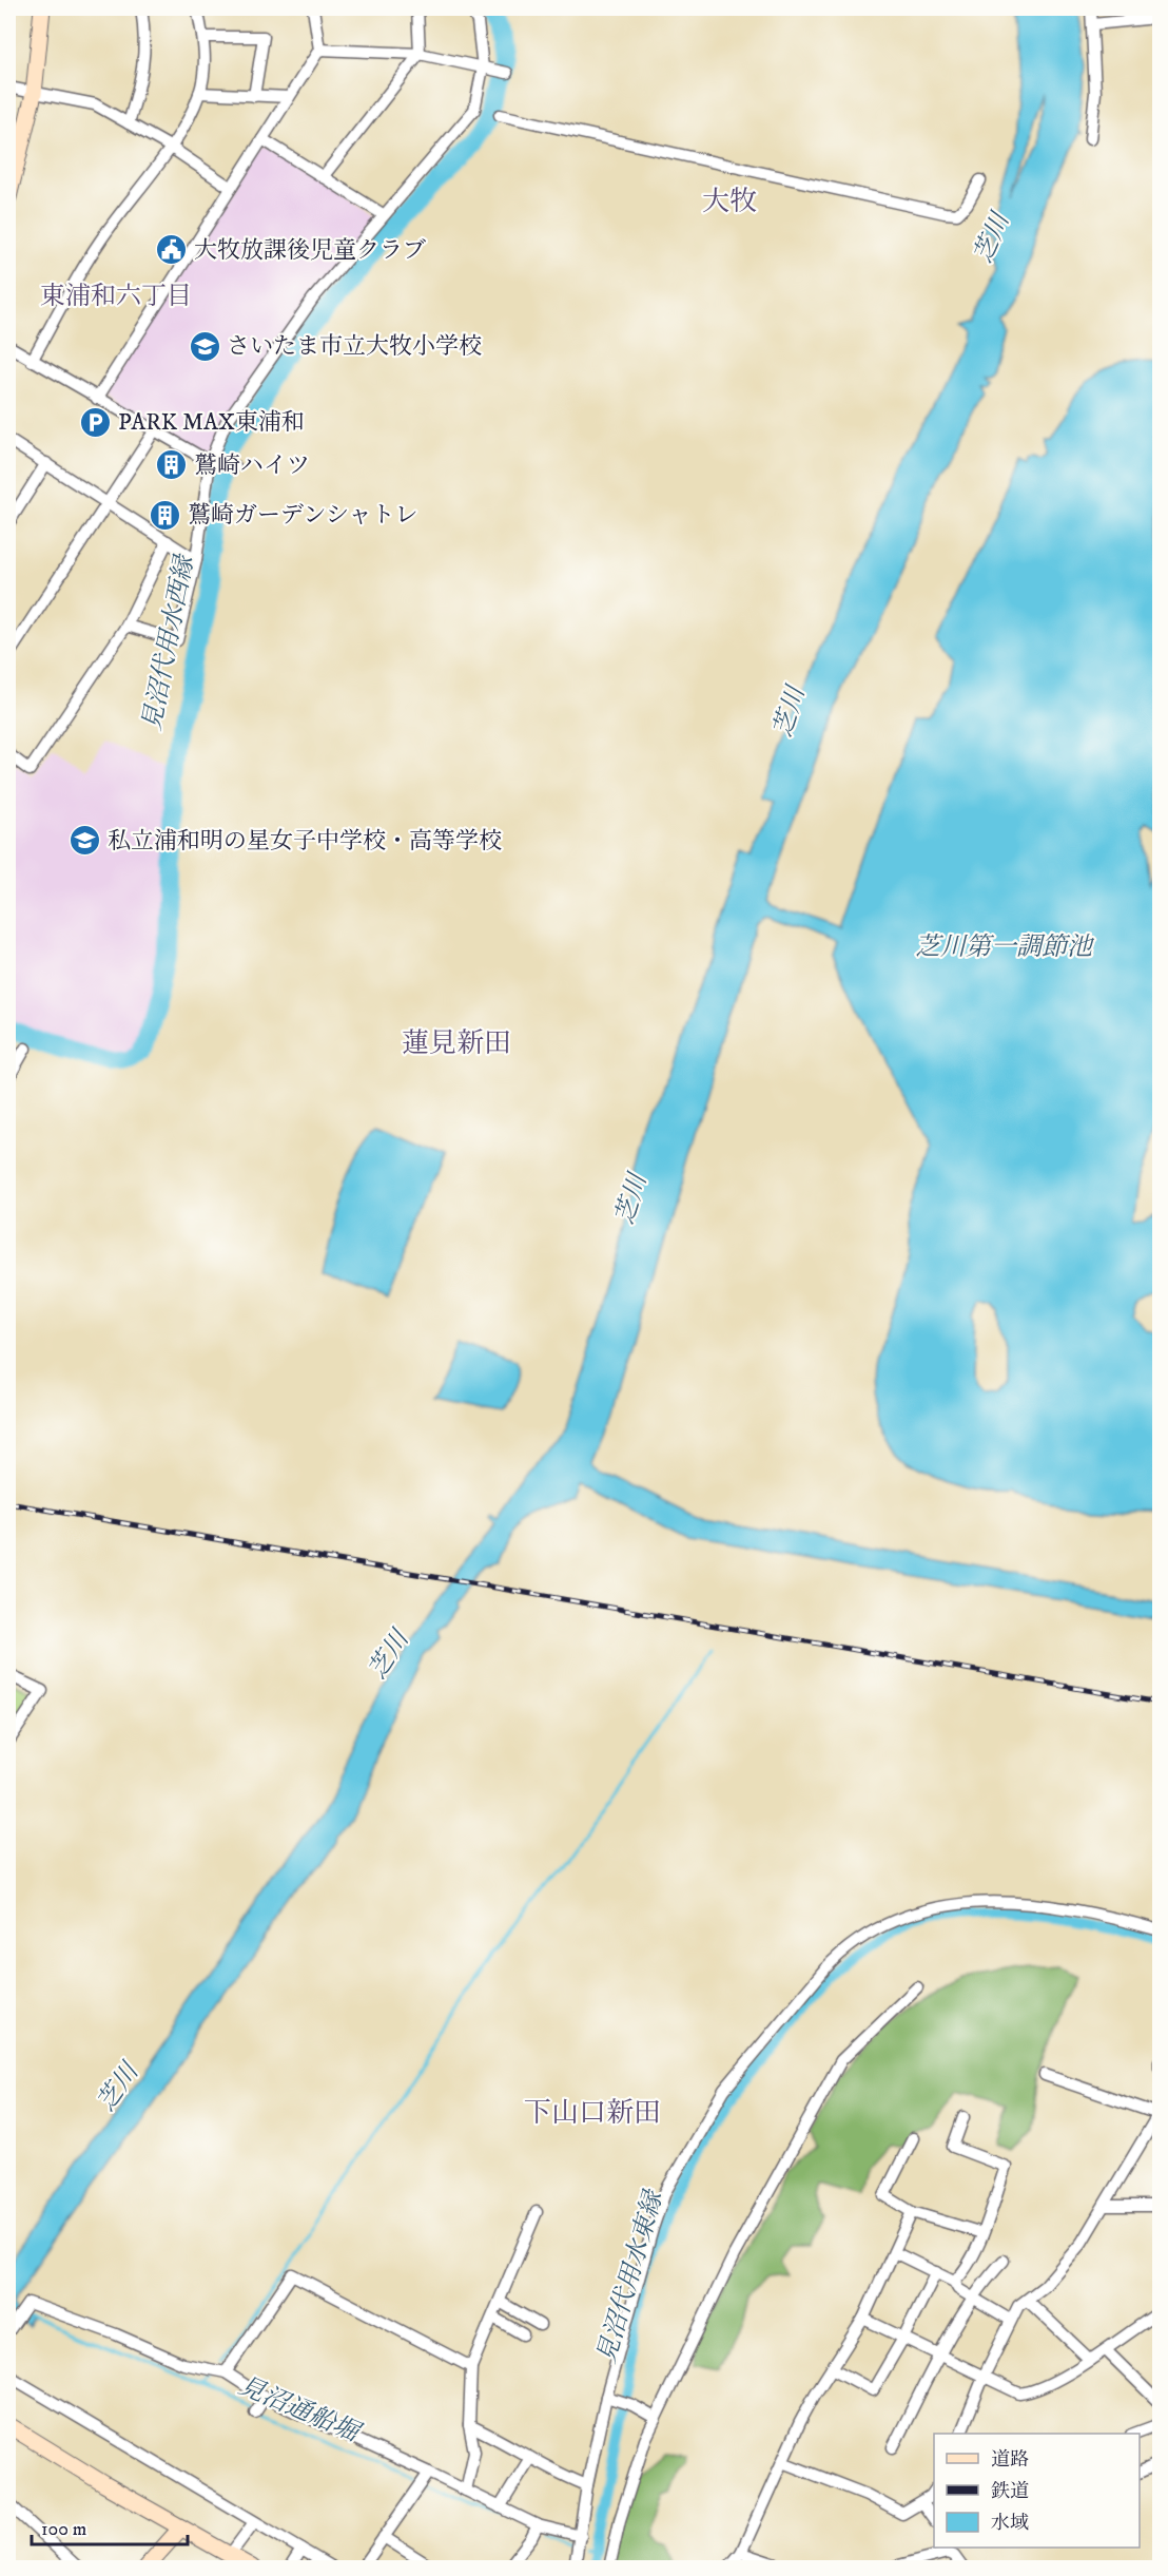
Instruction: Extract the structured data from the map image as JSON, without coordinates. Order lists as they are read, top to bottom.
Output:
{
  "districts": [
    "大牧",
    "東浦和六丁目",
    "蓮見新田",
    "下山口新田"
  ],
  "water": [
    "芝川",
    "見沼代用水西縁",
    "芝川第一調節池",
    "見沼代用水東縁",
    "見沼通船堀"
  ],
  "places": {
    "public building": ["大牧放課後児童クラブ"],
    "school or university": ["さいたま市立大牧小学校", "私立浦和明の星女子中学校・高等学校"],
    "parking": ["PARK MAX東浦和"],
    "building": ["鷲崎ハイツ", "鷲崎ガーデンシャトレ"]
  },
  "legend": ["道路", "鉄道", "水域"],
  "scale_bar": "100 m"
}
